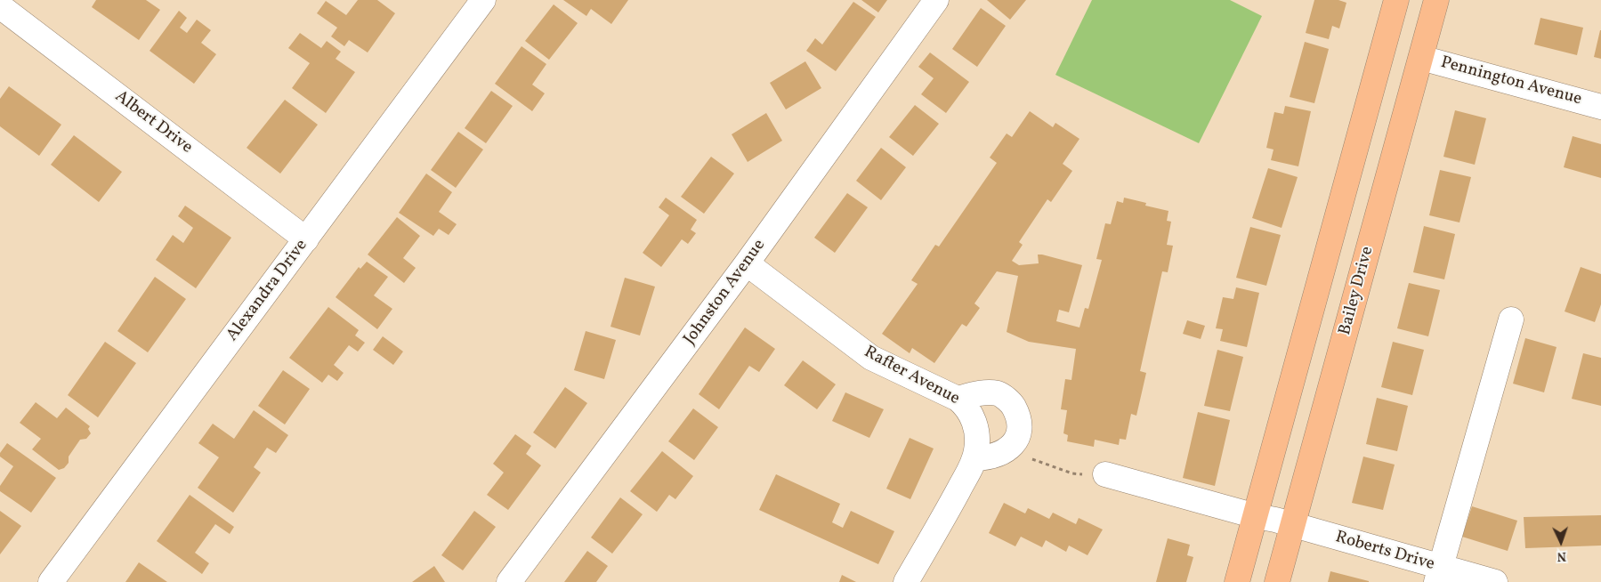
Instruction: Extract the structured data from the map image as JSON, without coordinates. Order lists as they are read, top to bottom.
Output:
{
  "streets": {
    "main road": ["Bailey Drive"],
    "street": [
      "Pennington Avenue",
      "Albert Drive",
      "Alexandra Drive",
      "Johnston Avenue",
      "Rafter Avenue",
      "Roberts Drive"
    ]
  },
  "crossings": [
    ["Pennington Avenue", "Bailey Drive"],
    ["Albert Drive", "Alexandra Drive"],
    ["Bailey Drive", "Roberts Drive"],
    ["Johnston Avenue", "Rafter Avenue"]
  ],
  "north": "bottom"
}
